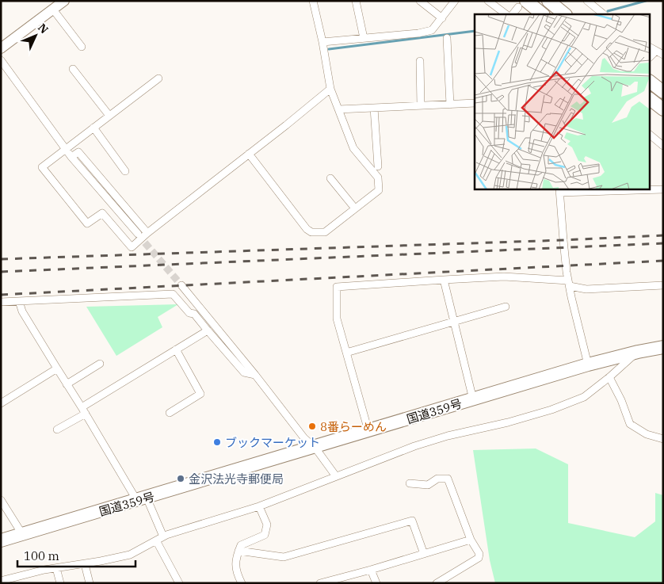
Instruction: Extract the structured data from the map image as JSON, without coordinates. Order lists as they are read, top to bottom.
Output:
{
  "streets": {
    "highway": ["国道359号"]
  },
  "places": ["8番らーめん", "ブックマーケット", "金沢法光寺郵便局"],
  "scale_bar": "100 m",
  "north": "top right"
}
